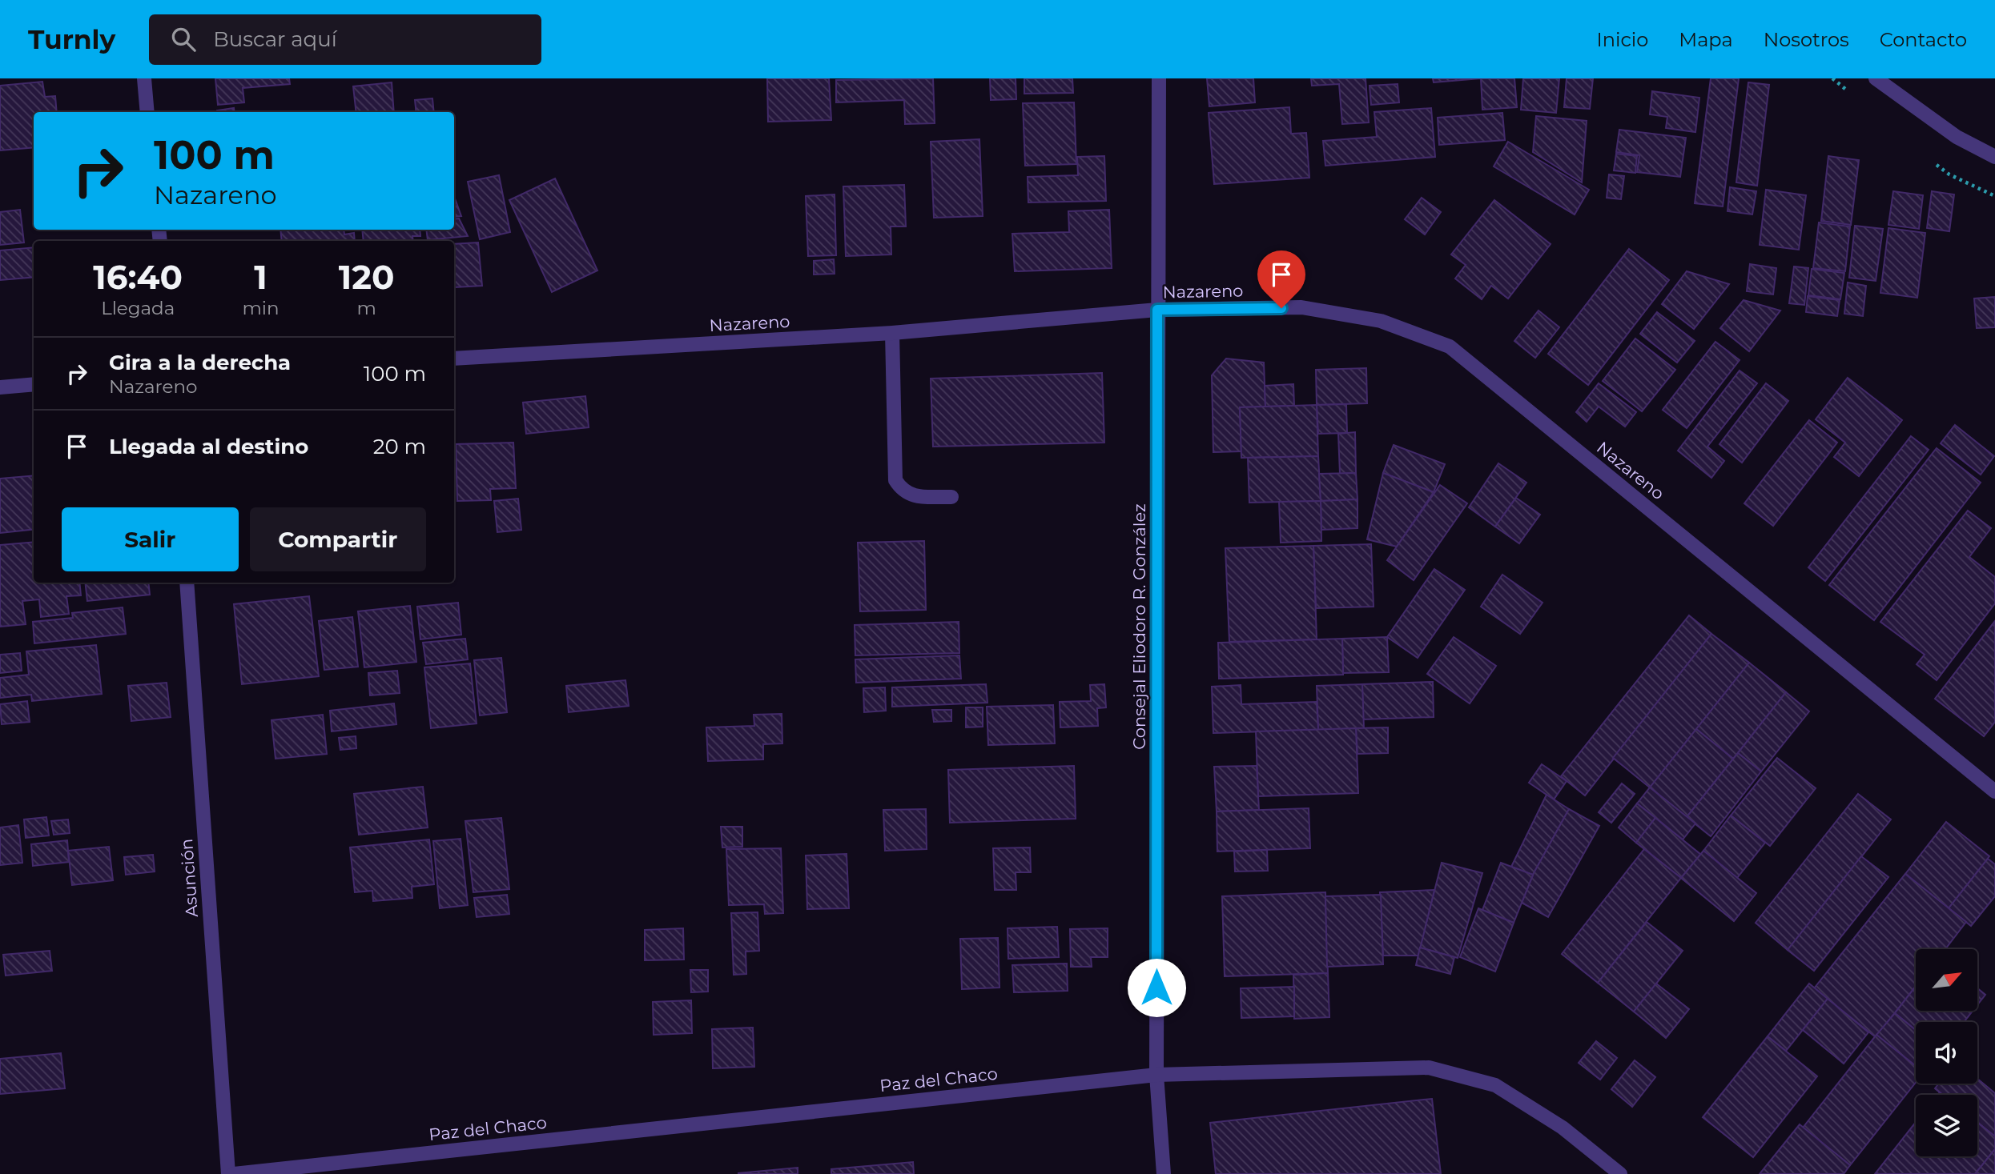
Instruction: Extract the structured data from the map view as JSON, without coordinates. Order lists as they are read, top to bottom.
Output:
{
  "streets": {
    "street": [
      "Nazareno",
      "Consejal Eliodoro R. González",
      "Asunción",
      "Paz del Chaco"
    ]
  },
  "crossings": [
    ["Nazareno", "Consejal Eliodoro R. González"],
    ["Consejal Eliodoro R. González", "Paz del Chaco"]
  ],
  "north": "top right",
  "page": {
    "header": "Turnly",
    "search": "Buscar aquí",
    "nav": [
      "Inicio",
      "Mapa",
      "Nosotros",
      "Contacto"
    ],
    "turn": ["100 m", "Nazareno"],
    "eta": [
      "16:40",
      "Llegada",
      "1",
      "min",
      "120",
      "m"
    ],
    "list": [
      {
        "name": "Gira a la derecha",
        "note": "Nazareno",
        "value": "100 m"
      },
      {
        "name": "Llegada al destino",
        "value": "20 m"
      }
    ],
    "buttons": ["Salir", "Compartir"]
  }
}
